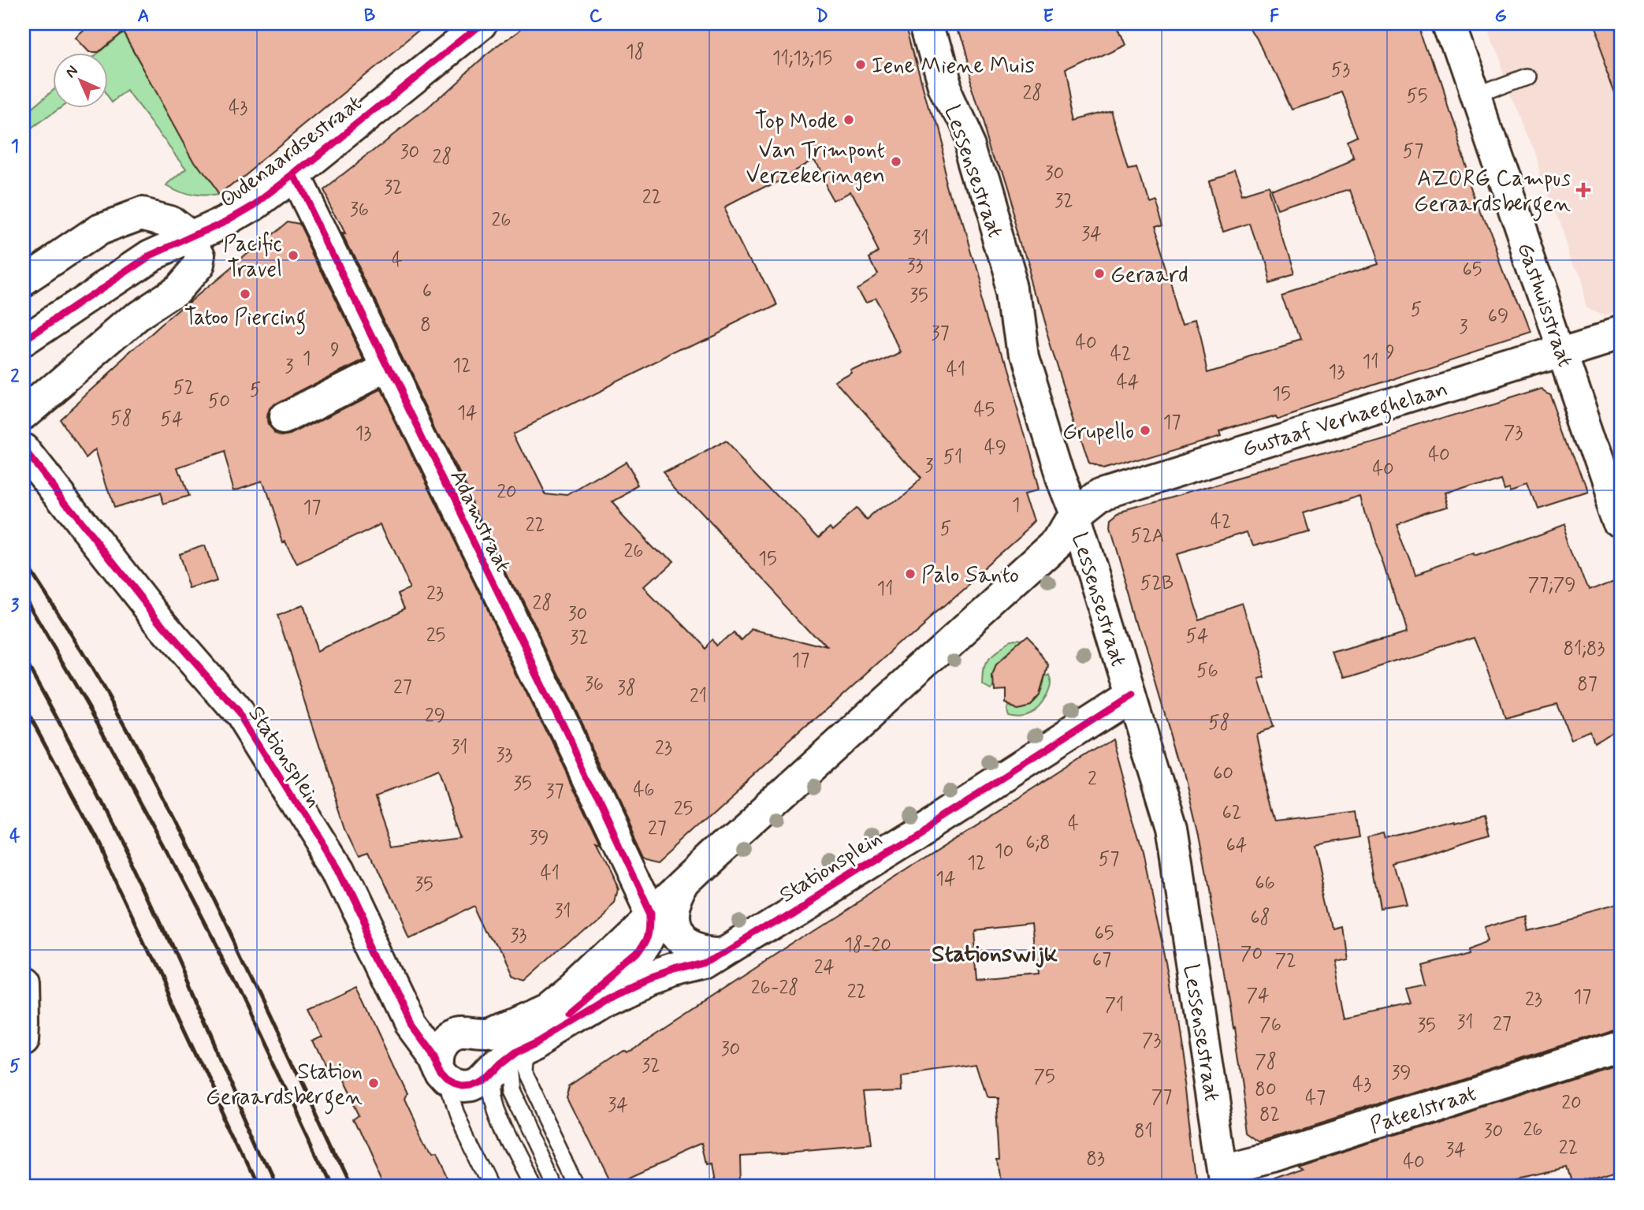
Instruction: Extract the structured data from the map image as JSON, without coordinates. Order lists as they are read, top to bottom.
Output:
{
  "streets": {
    "street": [
      "Oudenaardsestraat",
      "Lessensestraat",
      "Gasthuisstraat",
      "Gustaaf Verhaeghelaan",
      "Adamstraat",
      "Stationsplein",
      "Pateelstraat"
    ]
  },
  "crossings": [
    ["Oudenaardsestraat", "Adamstraat"],
    ["Lessensestraat", "Gustaaf Verhaeghelaan"],
    ["Lessensestraat", "Stationsplein"],
    ["Lessensestraat", "Pateelstraat"],
    ["Gasthuisstraat", "Gustaaf Verhaeghelaan"],
    ["Adamstraat", "Stationsplein"]
  ],
  "districts": ["Stationswijk"],
  "places": {
    "other": [
      "Iene Miene Muis",
      "Top Mode",
      "Van Trimpont Verzekeringen",
      "Pacific Travel",
      "Geraard",
      "Tatoo Piercing",
      "Grupello",
      "Palo Santo",
      "Station Geraardsbergen"
    ],
    "health": ["AZORG Campus Geraardsbergen"]
  },
  "house_numbers": [
    "18",
    "11;13;15",
    "53",
    "28",
    "55",
    "43",
    "57",
    "30",
    "28",
    "30",
    "32",
    "22",
    "32",
    "36",
    "26",
    "34",
    "31",
    "4",
    "33",
    "65",
    "6",
    "35",
    "5",
    "69",
    "8",
    "3",
    "37",
    "40",
    "9",
    "9",
    "42",
    "1",
    "11",
    "12",
    "3",
    "41",
    "13",
    "44",
    "52",
    "5",
    "15",
    "50",
    "45",
    "14",
    "58",
    "54",
    "17",
    "73",
    "13",
    "49",
    "40",
    "51",
    "3",
    "40",
    "20",
    "1",
    "17",
    "42",
    "22",
    "5",
    "52A",
    "26",
    "15",
    "52B",
    "77;79",
    "11",
    "23",
    "28",
    "30",
    "25",
    "54",
    "32",
    "81;83",
    "17",
    "56",
    "36",
    "87",
    "27",
    "38",
    "21",
    "29",
    "58",
    "31",
    "23",
    "33",
    "60",
    "2",
    "35",
    "46",
    "37",
    "25",
    "62",
    "4",
    "27",
    "39",
    "6;8",
    "64",
    "10",
    "57",
    "12",
    "41",
    "14",
    "66",
    "35",
    "31",
    "68",
    "65",
    "33",
    "18-20",
    "70",
    "67",
    "72",
    "24",
    "26-28",
    "22",
    "74",
    "17",
    "23",
    "71",
    "31",
    "27",
    "76",
    "35",
    "73",
    "30",
    "78",
    "32",
    "39",
    "75",
    "43",
    "80",
    "77",
    "47",
    "20",
    "34",
    "82",
    "26",
    "81",
    "30",
    "22",
    "34",
    "83",
    "40"
  ],
  "north": "top left",
  "grid": {
    "columns": [
      "A",
      "B",
      "C",
      "D",
      "E",
      "F",
      "G"
    ],
    "rows": [
      "1",
      "2",
      "3",
      "4",
      "5"
    ]
  }
}
